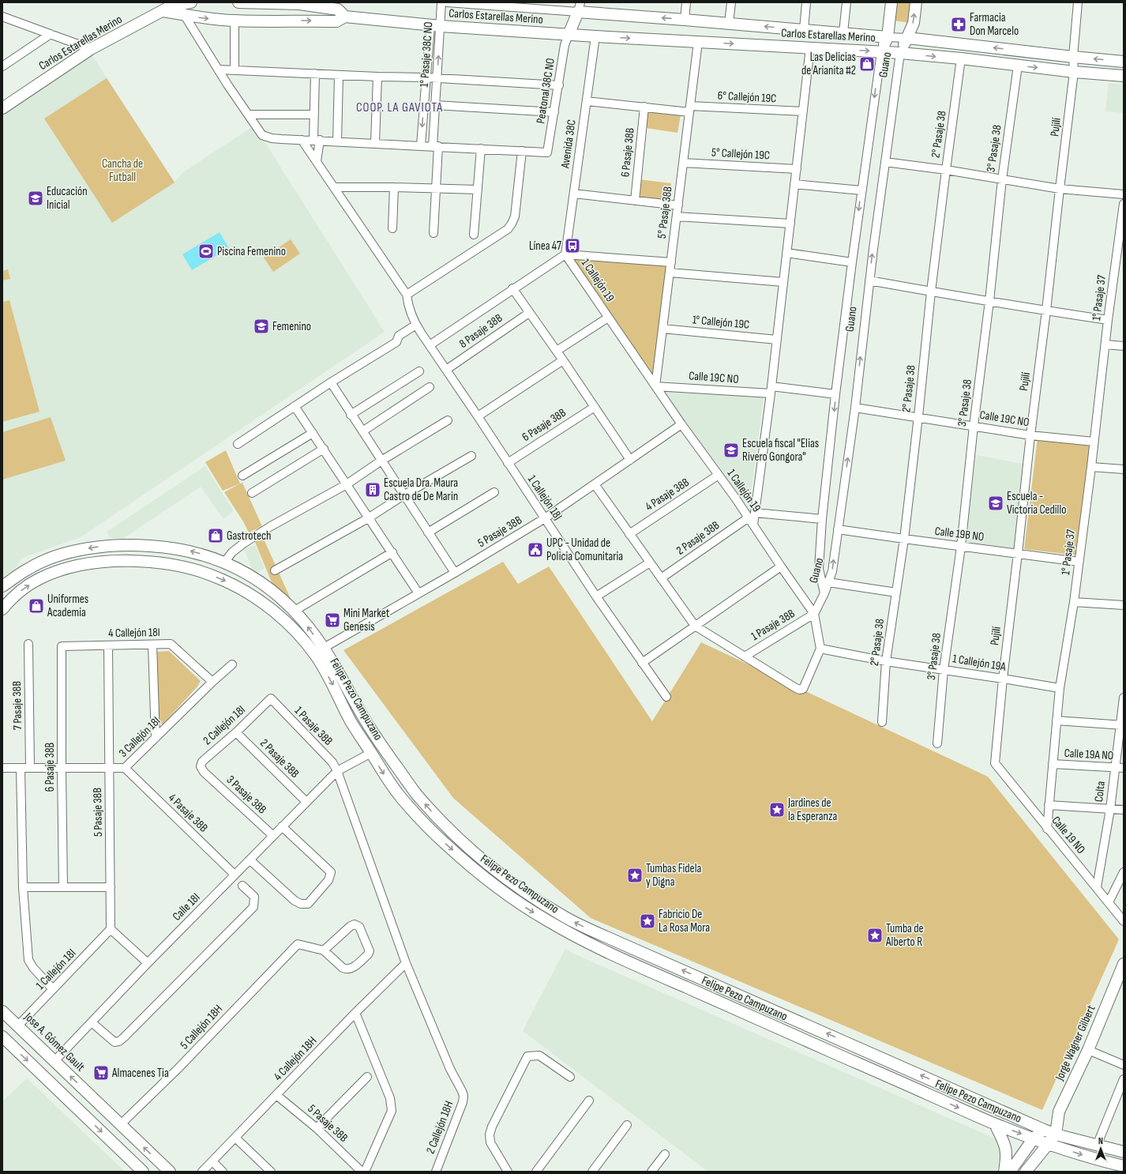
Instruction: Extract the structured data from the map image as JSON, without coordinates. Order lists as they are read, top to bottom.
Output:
{
  "streets": {
    "main road": [
      "Carlos Estarellas Merino",
      "Guano",
      "Felipe Pezo Campuzano",
      "Jose A. Gómez Gault",
      "Jorge Wagner Gilbert"
    ],
    "street": [
      "1° Pasaje 38C NO",
      "Peatonal 38C NO",
      "6° Callejón 19C",
      "Pujilí",
      "2° Pasaje 38",
      "Avenida 38C",
      "3° Pasaje 38",
      "6 Pasaje 38B",
      "5° Callejón 19C",
      "5° Pasaje 38B",
      "1 Callejón 19",
      "1° Pasaje 37",
      "1° Callejón 19C",
      "8 Pasaje 38B",
      "Calle 19C NO",
      "4 Pasaje 38B",
      "1 Callejón 18J",
      "5 Pasaje 38B",
      "Calle 19B NO",
      "2 Pasaje 38B",
      "1 Pasaje 38B",
      "4 Callejón 18I",
      "1 Callejón 19A",
      "7 Pasaje 38B",
      "2 Callejón 18I",
      "3 Callejón 18I",
      "Calle 19A NO",
      "Colta",
      "3 Pasaje 38B",
      "Calle 19 NO",
      "Calle 18I",
      "1 Callejón 18I",
      "5 Callejón 18H",
      "4 Callejón 18H",
      "2 Callejón 18H"
    ]
  },
  "crossings": [
    ["Carlos Estarellas Merino", "1° Pasaje 38C NO"],
    ["Carlos Estarellas Merino", "Guano"],
    ["Carlos Estarellas Merino", "Peatonal 38C NO"],
    ["Carlos Estarellas Merino", "Pujilí"],
    ["Carlos Estarellas Merino", "2° Pasaje 38"],
    ["Carlos Estarellas Merino", "Avenida 38C"],
    ["Carlos Estarellas Merino", "3° Pasaje 38"],
    ["Carlos Estarellas Merino", "5° Pasaje 38B"],
    ["Guano", "Calle 19C NO"],
    ["Guano", "Calle 19B NO"],
    ["6° Callejón 19C", "Avenida 38C"],
    ["6° Callejón 19C", "6 Pasaje 38B"],
    ["6° Callejón 19C", "5° Pasaje 38B"],
    ["Pujilí", "Calle 19C NO"],
    ["Pujilí", "Calle 19B NO"],
    ["Pujilí", "1 Callejón 19A"],
    ["Pujilí", "Calle 19 NO"],
    ["2° Pasaje 38", "Calle 19C NO"],
    ["2° Pasaje 38", "Calle 19B NO"],
    ["2° Pasaje 38", "1 Callejón 19A"],
    ["Avenida 38C", "1 Callejón 19"],
    ["3° Pasaje 38", "Calle 19C NO"],
    ["3° Pasaje 38", "Calle 19B NO"],
    ["3° Pasaje 38", "1 Callejón 19A"],
    ["6 Pasaje 38B", "1 Callejón 18J"],
    ["6 Pasaje 38B", "4 Callejón 18I"],
    ["6 Pasaje 38B", "3 Callejón 18I"],
    ["5° Callejón 19C", "5° Pasaje 38B"],
    ["5° Pasaje 38B", "1 Callejón 19"],
    ["5° Pasaje 38B", "1° Callejón 19C"],
    ["5° Pasaje 38B", "Calle 19C NO"],
    ["1 Callejón 19", "Calle 19C NO"],
    ["1 Callejón 19", "4 Pasaje 38B"],
    ["1 Callejón 19", "5 Pasaje 38B"],
    ["1 Callejón 19", "2 Pasaje 38B"],
    ["1 Callejón 19", "1 Pasaje 38B"],
    ["1 Callejón 19", "1 Callejón 19A"],
    ["1° Pasaje 37", "Calle 19C NO"],
    ["1° Pasaje 37", "Calle 19B NO"],
    ["1° Pasaje 37", "1 Callejón 19A"],
    ["1° Pasaje 37", "Calle 19A NO"],
    ["1° Pasaje 37", "Calle 19 NO"],
    ["8 Pasaje 38B", "1 Callejón 18J"],
    ["4 Pasaje 38B", "3 Callejón 18I"],
    ["4 Pasaje 38B", "Calle 18I"],
    ["1 Callejón 18J", "5 Pasaje 38B"],
    ["5 Pasaje 38B", "4 Callejón 18I"],
    ["5 Pasaje 38B", "Felipe Pezo Campuzano"],
    ["5 Pasaje 38B", "3 Callejón 18I"],
    ["5 Pasaje 38B", "1 Callejón 18I"],
    ["5 Pasaje 38B", "4 Callejón 18H"],
    ["2 Pasaje 38B", "2 Callejón 18I"],
    ["2 Pasaje 38B", "Calle 18I"],
    ["1 Pasaje 38B", "2 Callejón 18I"],
    ["1 Pasaje 38B", "Calle 18I"],
    ["1 Pasaje 38B", "4 Callejón 18H"],
    ["1 Pasaje 38B", "2 Callejón 18H"],
    ["4 Callejón 18I", "3 Callejón 18I"],
    ["Felipe Pezo Campuzano", "Calle 18I"],
    ["Felipe Pezo Campuzano", "Jorge Wagner Gilbert"],
    ["7 Pasaje 38B", "3 Callejón 18I"],
    ["2 Callejón 18I", "3 Pasaje 38B"],
    ["Calle 19A NO", "Colta"],
    ["Colta", "Calle 19 NO"],
    ["3 Pasaje 38B", "Calle 18I"],
    ["Calle 18I", "Jose A. Gómez Gault"],
    ["1 Callejón 18I", "Jose A. Gómez Gault"],
    ["5 Callejón 18H", "Jose A. Gómez Gault"]
  ],
  "districts": ["COOP. LA GAVIOTA"],
  "parks": ["Cancha de Futball"],
  "places": {
    "pharmacy": ["Farmacia Don Marcelo"],
    "shop": ["Las Delicias de Arianita #2", "Gastrotech", "Uniformes Academia"],
    "school or university": [
      "Educación Inicial",
      "Femenino",
      "Escuela fiscal \"Elias Rivero Gongora\"",
      "Escuela - Victoria Cedillo"
    ],
    "bus stop": ["Línea 47"],
    "sports": ["Piscina Femenino"],
    "building": ["Escuela Dra. Maura Castro de De Marin"],
    "public building": ["UPC - Unidad de Policia Comunitaria"],
    "supermarket": ["Mini Market Genesis", "Almacenes Tia"],
    "place": [
      "Jardines de la Esperanza",
      "Tumbas Fidela y Digna",
      "Fabricio De La Rosa Mora",
      "Tumba de Alberto R"
    ]
  },
  "north": "top"
}
